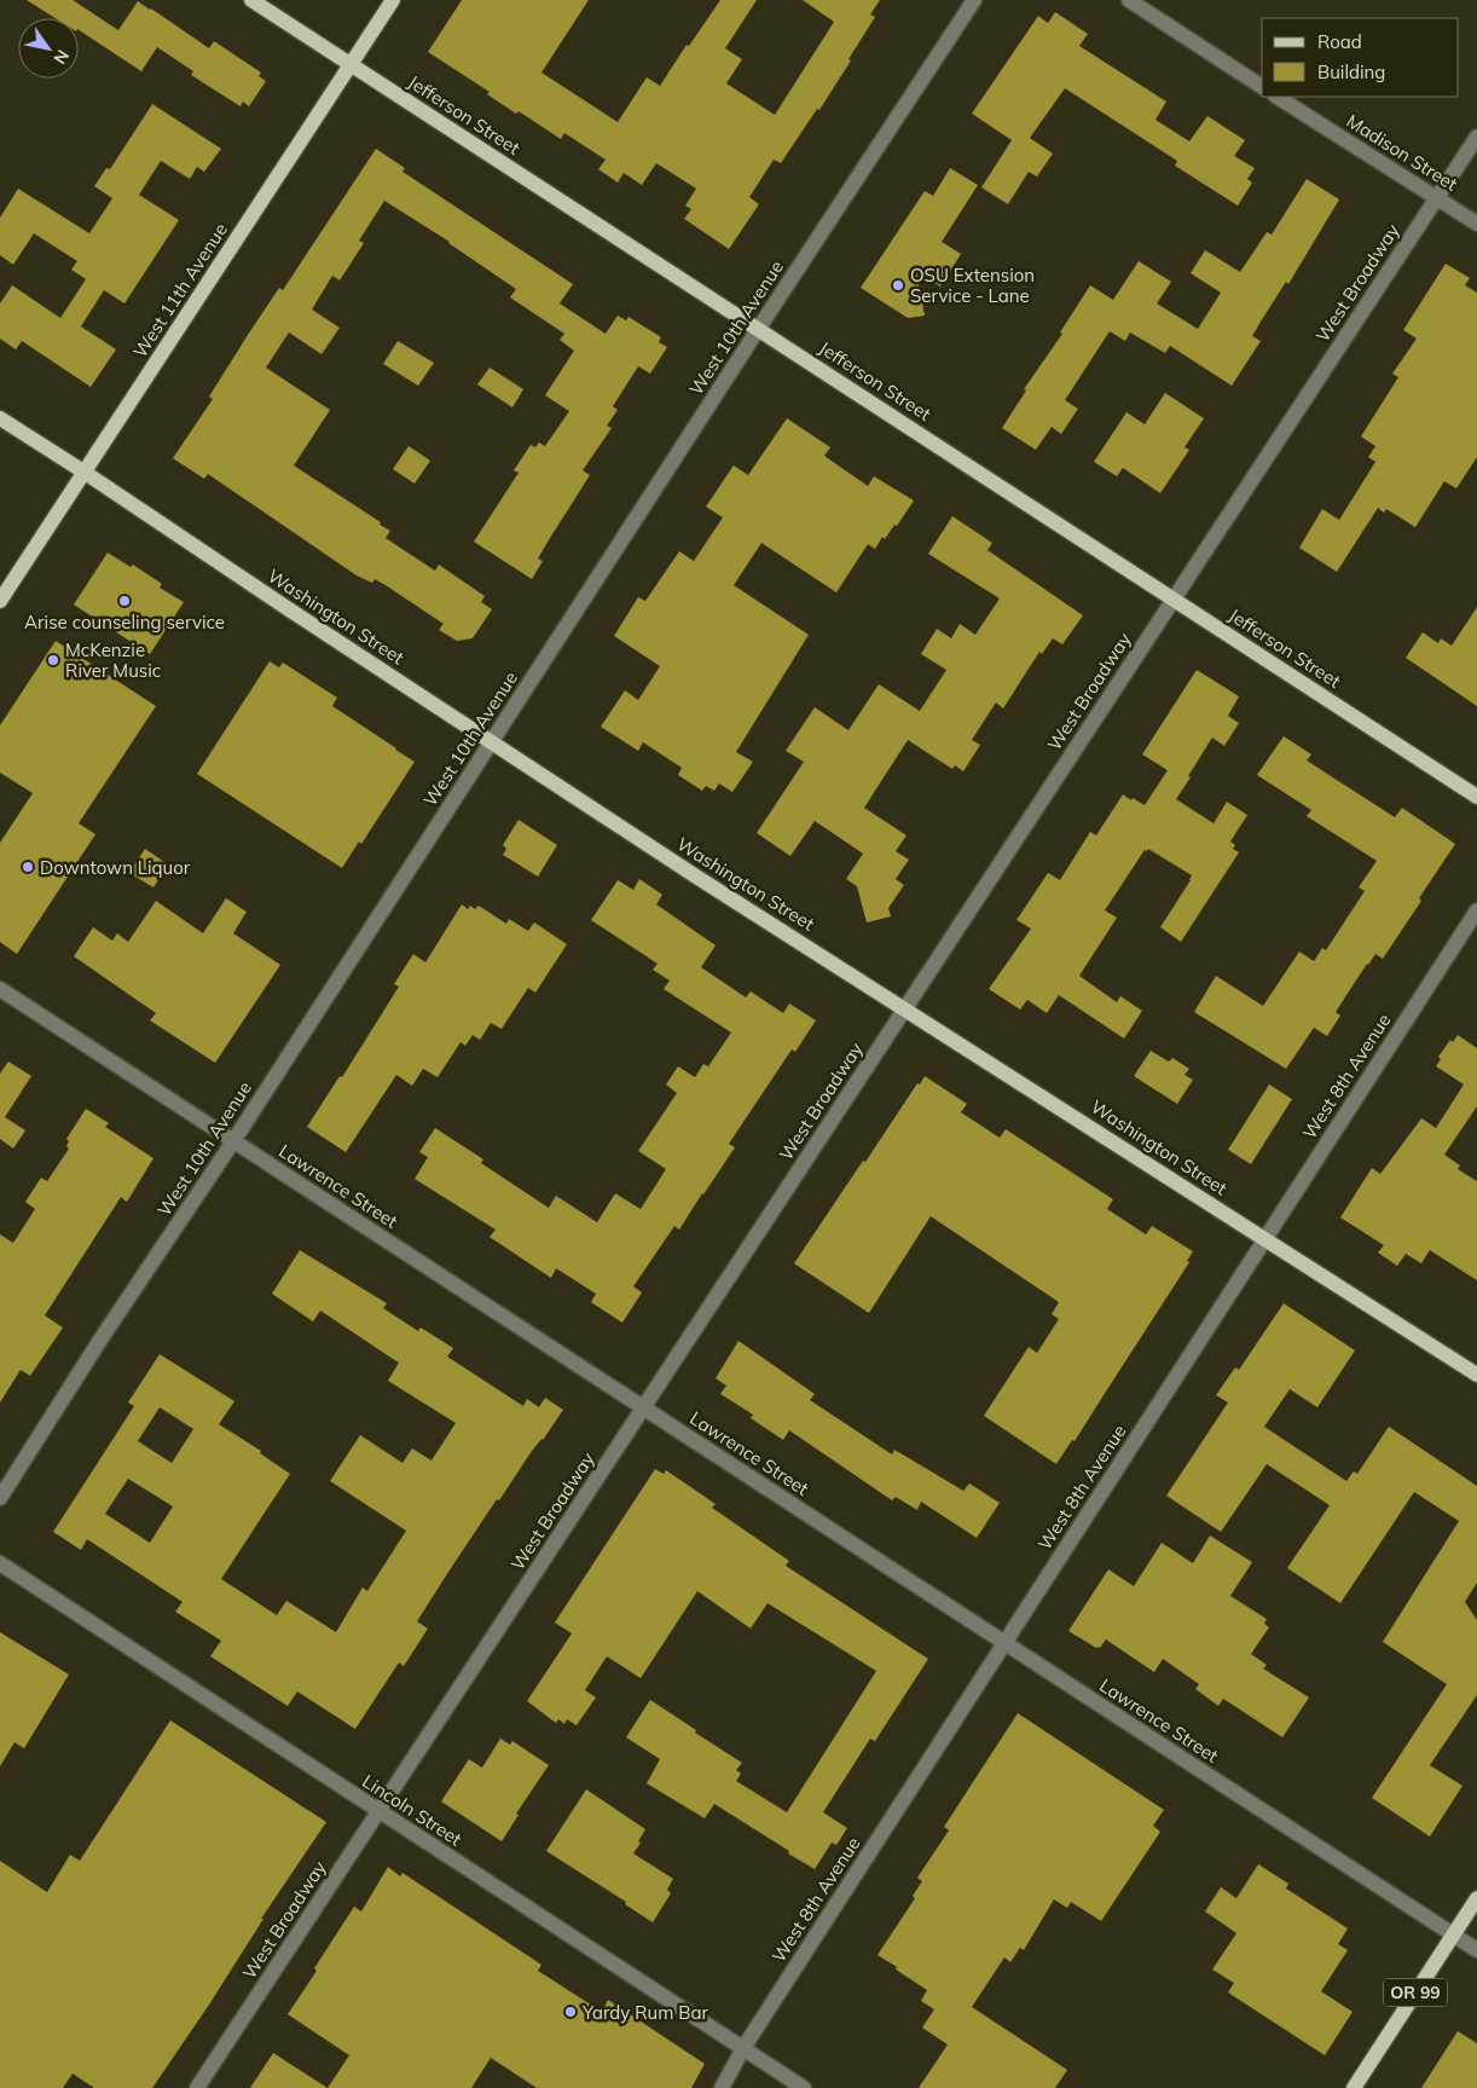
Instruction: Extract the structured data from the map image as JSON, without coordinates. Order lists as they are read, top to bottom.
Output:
{
  "streets": {
    "main road": [
      "Jefferson Street",
      "West 11th Avenue",
      "Washington Street",
      "OR 99"
    ],
    "street": [
      "Madison Street",
      "West Broadway",
      "West 10th Avenue",
      "West 8th Avenue",
      "Lawrence Street",
      "Lincoln Street"
    ]
  },
  "crossings": [
    ["Jefferson Street", "West Broadway"],
    ["Jefferson Street", "West 11th Avenue"],
    ["Jefferson Street", "West 10th Avenue"],
    ["Madison Street", "West Broadway"],
    ["West Broadway", "Washington Street"],
    ["West Broadway", "Lawrence Street"],
    ["West Broadway", "Lincoln Street"],
    ["West 11th Avenue", "Washington Street"],
    ["West 10th Avenue", "Washington Street"],
    ["West 10th Avenue", "Lawrence Street"],
    ["Washington Street", "West 8th Avenue"],
    ["West 8th Avenue", "Lawrence Street"],
    ["West 8th Avenue", "Lincoln Street"],
    ["Lawrence Street", "OR 99"]
  ],
  "places": [
    "OSU Extension Service - Lane",
    "Arise counseling service",
    "McKenzie River Music",
    "Downtown Liquor",
    "Yardy Rum Bar"
  ],
  "legend": ["Road", "Building"],
  "north": "bottom right"
}
